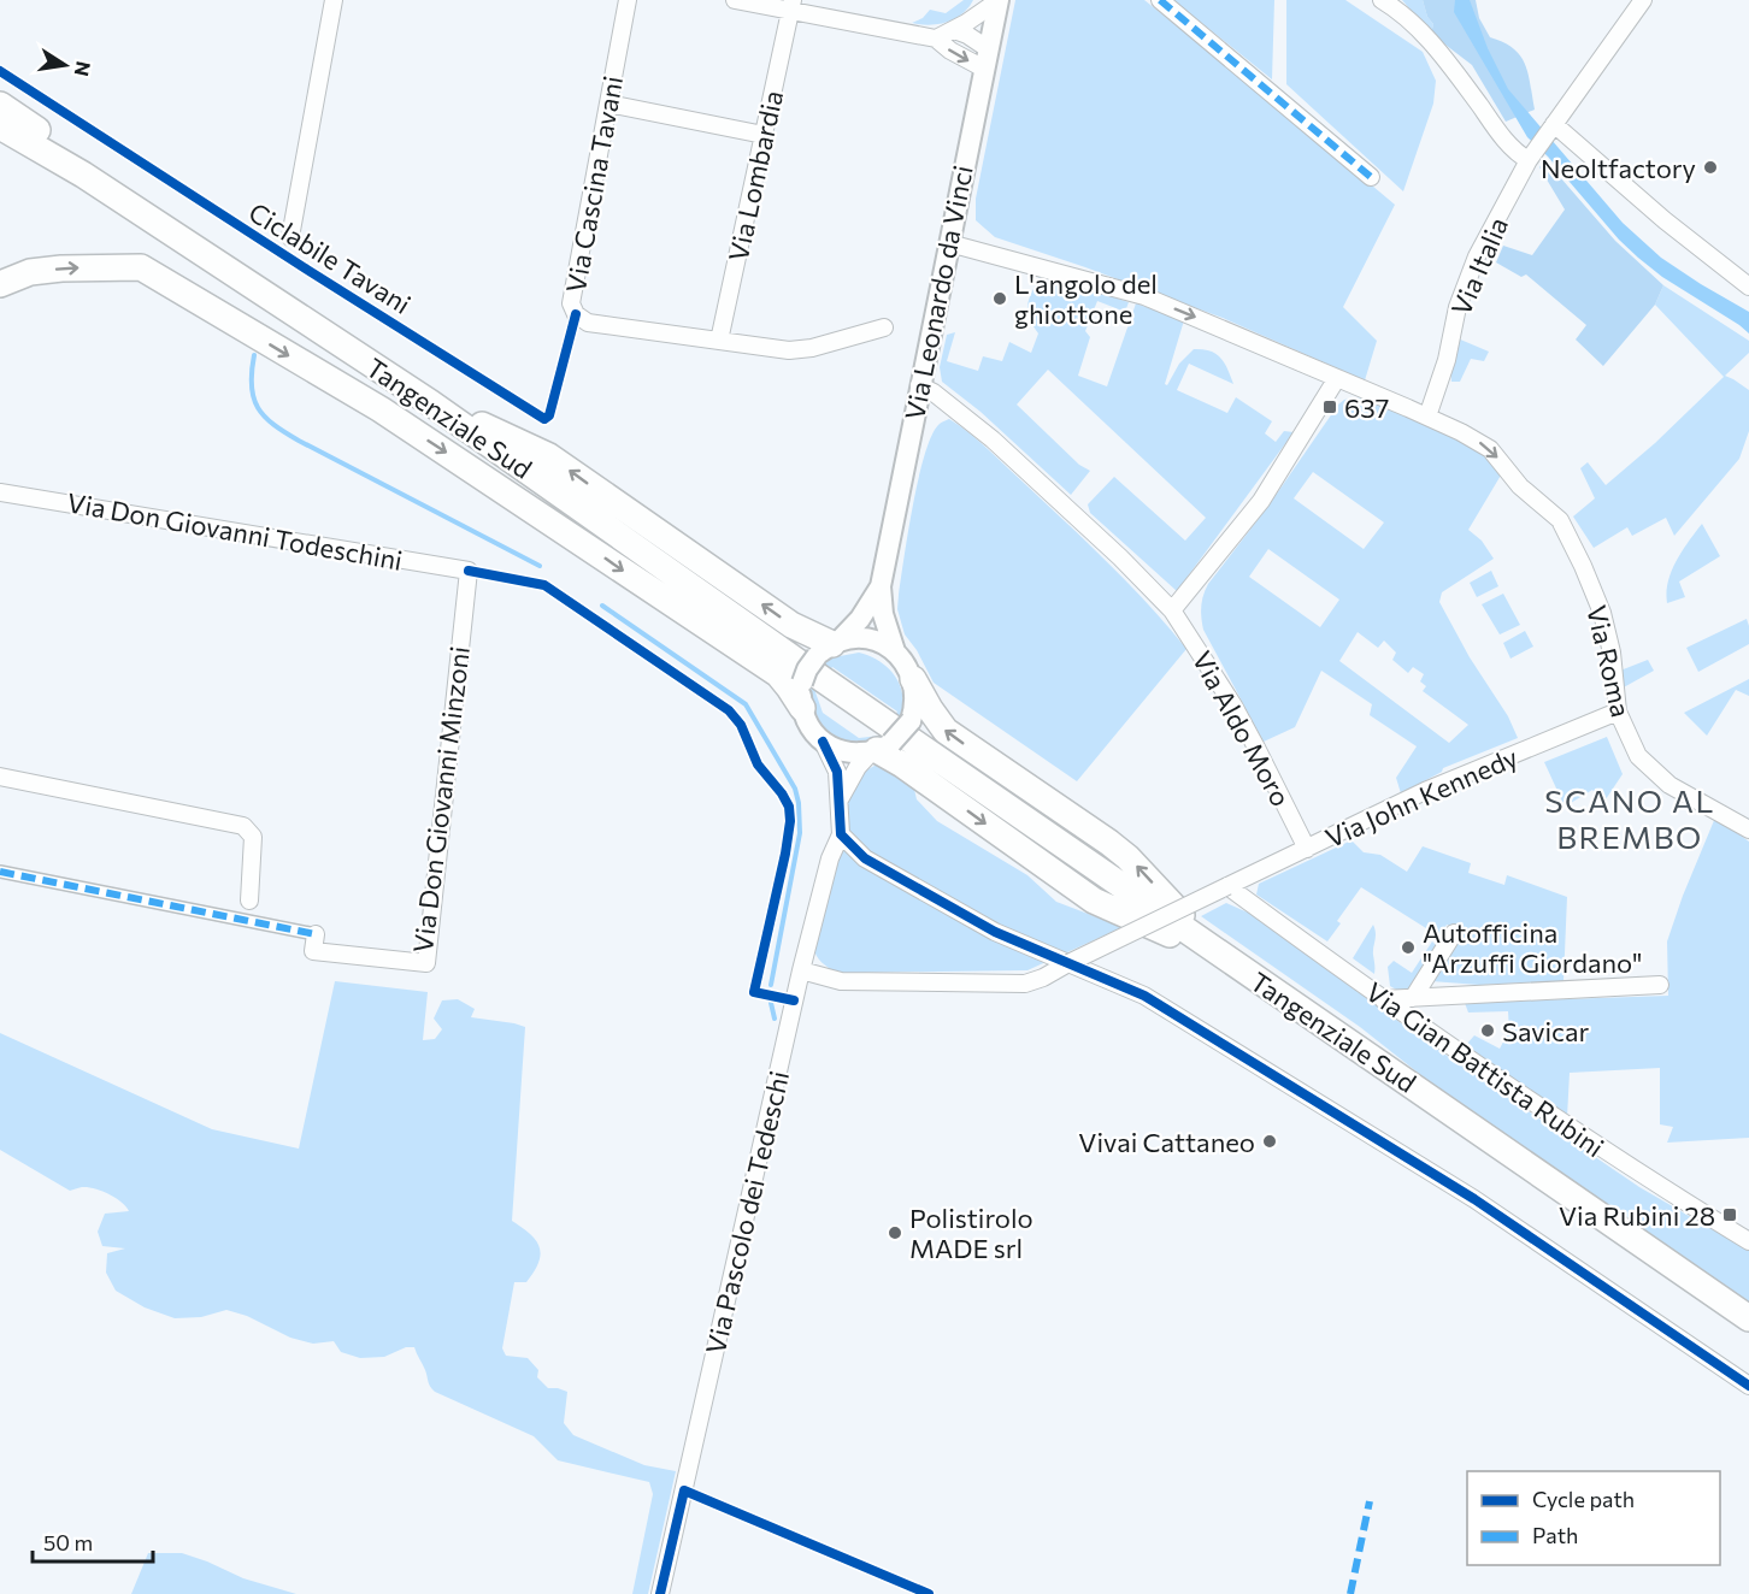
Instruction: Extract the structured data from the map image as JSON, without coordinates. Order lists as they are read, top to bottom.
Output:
{
  "streets": {
    "highway": ["Tangenziale Sud"],
    "street": [
      "Via Lombardia",
      "Via Cascina Tavani",
      "Via Italia",
      "Via Leonardo da Vinci",
      "Via Don Giovanni Todeschini",
      "Via Roma",
      "Via Aldo Moro",
      "Via John Kennedy",
      "Via Don Giovanni Minzoni",
      "Via Gian Battista Rubini",
      "Via Pascolo dei Tedeschi"
    ],
    "cycle path": ["Ciclabile Tavani"]
  },
  "crossings": [
    ["Via Lombardia", "Via Cascina Tavani"],
    ["Via Italia", "Via Roma"],
    ["Via Leonardo da Vinci", "Via Roma"],
    ["Via Leonardo da Vinci", "Via Aldo Moro"],
    ["Via Don Giovanni Todeschini", "Via Don Giovanni Minzoni"],
    ["Via Roma", "Via John Kennedy"],
    ["Via Aldo Moro", "Via John Kennedy"],
    ["Via John Kennedy", "Via Gian Battista Rubini"],
    ["Via John Kennedy", "Via Pascolo dei Tedeschi"]
  ],
  "one_way": ["Via Roma"],
  "districts": ["SCANO AL BREMBO"],
  "places": {
    "other": [
      "Neoltfactory",
      "L'angolo del ghiottone",
      "Autofficina \"Arzuffi Giordano\"",
      "Savicar",
      "Vivai Cattaneo",
      "Polistirolo MADE srl"
    ],
    "transit": ["637", "Via Rubini 28"]
  },
  "legend": ["Cycle path", "Path"],
  "scale_bar": "50 m",
  "north": "right"
}
